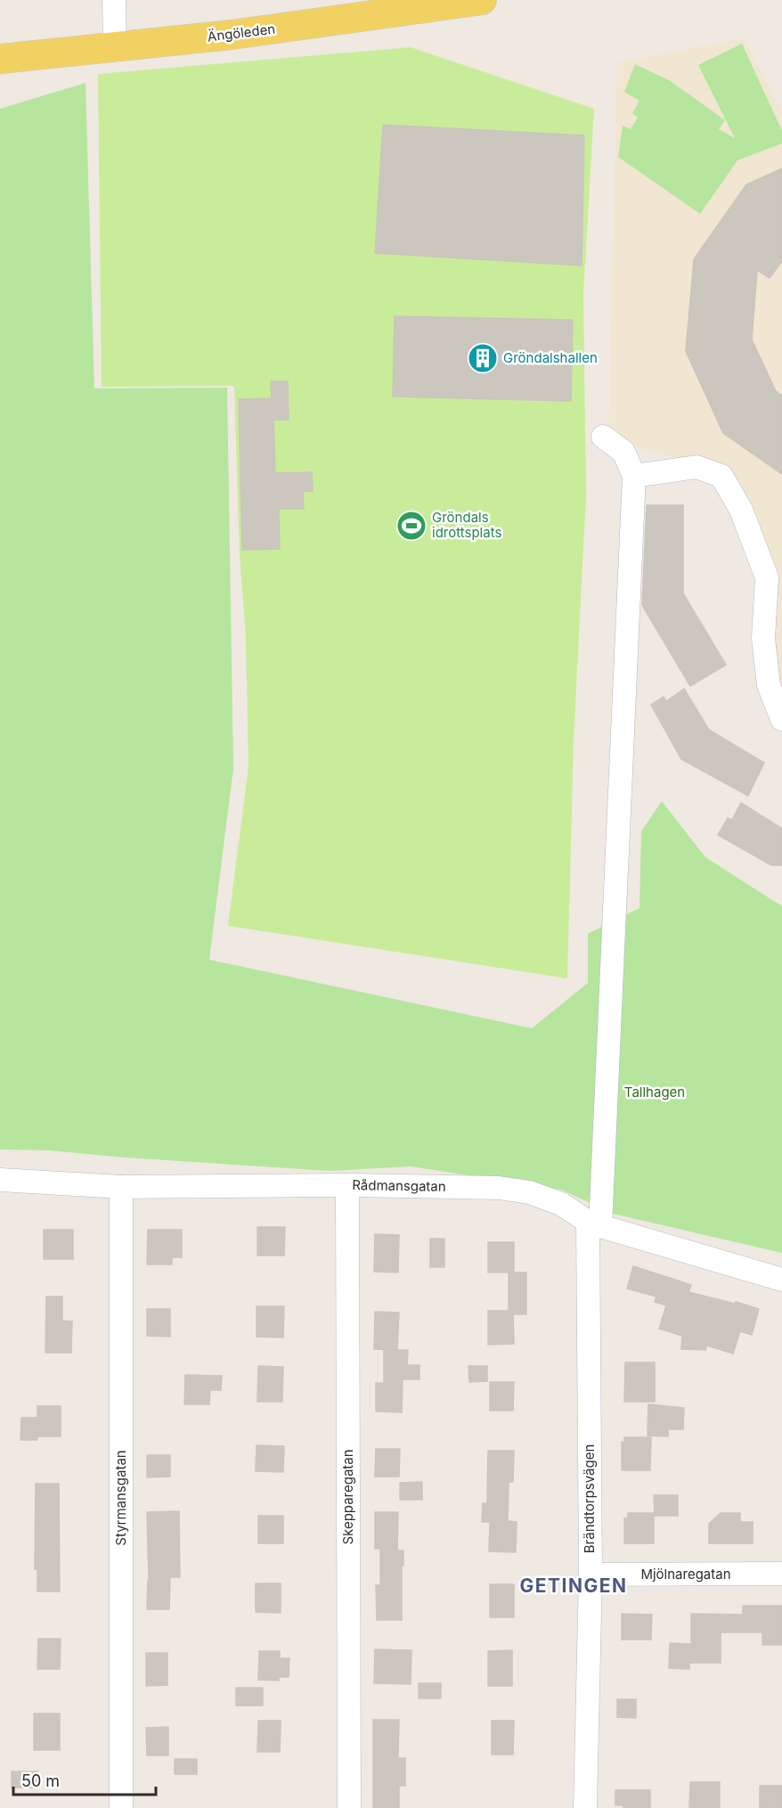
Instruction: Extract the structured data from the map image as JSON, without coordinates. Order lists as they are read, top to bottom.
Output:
{
  "streets": {
    "main road": ["Ängöleden"],
    "street": [
      "Rådmansgatan",
      "Skepparegatan",
      "Styrmansgatan",
      "Brändtorpsvägen",
      "Mjölnaregatan"
    ]
  },
  "crossings": [
    ["Rådmansgatan", "Skepparegatan"],
    ["Rådmansgatan", "Styrmansgatan"],
    ["Rådmansgatan", "Brändtorpsvägen"],
    ["Brändtorpsvägen", "Mjölnaregatan"]
  ],
  "districts": ["GETINGEN"],
  "parks": ["Tallhagen"],
  "places": {
    "building": ["Gröndalshallen"],
    "sports": ["Gröndals idrottsplats"]
  },
  "scale_bar": "50 m"
}
